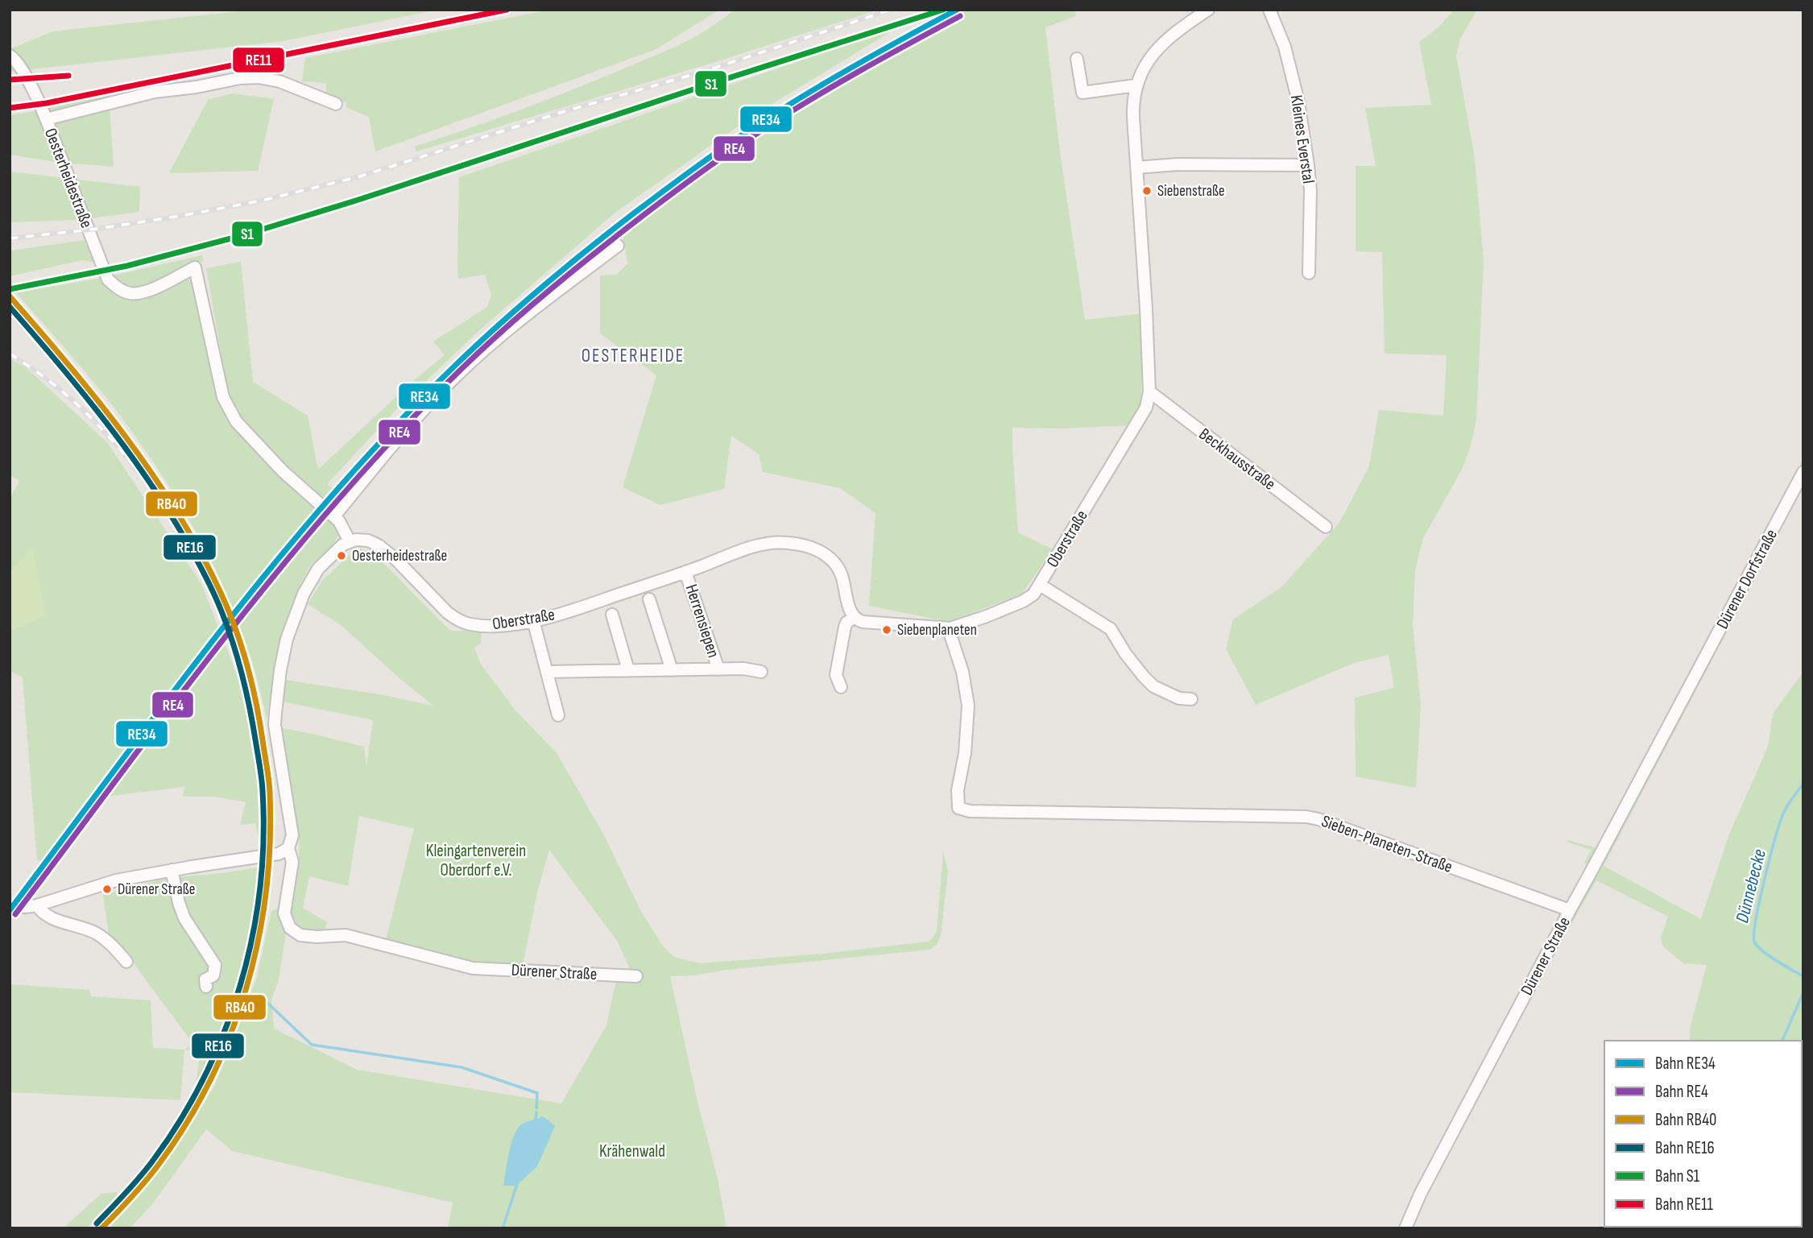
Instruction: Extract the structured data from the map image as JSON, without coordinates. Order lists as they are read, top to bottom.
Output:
{
  "streets": {
    "street": [
      "Kleines Everstal",
      "Oesterheidestraße",
      "Beckhausstraße",
      "Oberstraße",
      "Dürener Dorfstraße",
      "Herrensiepen",
      "Sieben-Planeten-Straße",
      "Dürener Straße"
    ]
  },
  "crossings": [
    ["Oesterheidestraße", "Oberstraße"],
    ["Beckhausstraße", "Oberstraße"],
    ["Oberstraße", "Herrensiepen"],
    ["Oberstraße", "Sieben-Planeten-Straße"],
    ["Dürener Dorfstraße", "Dürener Straße"],
    ["Sieben-Planeten-Straße", "Dürener Straße"]
  ],
  "districts": ["OESTERHEIDE"],
  "water": ["Dünnebecke"],
  "parks": ["Kleingartenverein Oberdorf e.V.", "Krähenwald"],
  "places": [
    "Siebenstraße",
    "Oesterheidestraße",
    "Siebenplaneten",
    "Dürener Straße"
  ],
  "lines": [
    "rail line RE34",
    "rail line S1",
    "rail line RE11",
    "rail line RE4",
    "rail line RB40",
    "rail line RE16"
  ],
  "legend": [
    "Bahn RE34",
    "Bahn RE4",
    "Bahn RB40",
    "Bahn RE16",
    "Bahn S1",
    "Bahn RE11"
  ]
}
